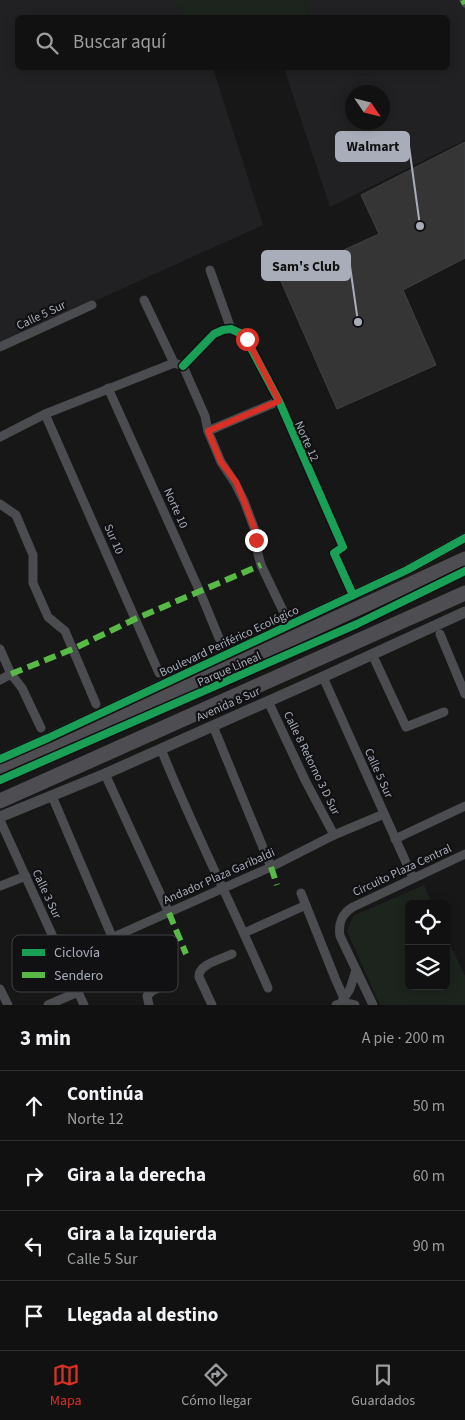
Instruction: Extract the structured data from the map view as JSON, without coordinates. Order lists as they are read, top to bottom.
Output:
{
  "streets": {
    "highway": ["Boulevard Periférico Ecológico"],
    "street": [
      "Calle 5 Sur",
      "Norte 12",
      "Norte 10",
      "Sur 10",
      "Avenida 8 Sur",
      "Calle 8 Retorno 3 D Sur",
      "Circuito Plaza Central",
      "Andador Plaza Garibaldi",
      "Calle 3 Sur"
    ],
    "cycle path": ["Parque Lineal"]
  },
  "crossings": [
    ["Calle 5 Sur", "Avenida 8 Sur"],
    ["Calle 5 Sur", "Circuito Plaza Central"],
    ["Calle 5 Sur", "Andador Plaza Garibaldi"],
    ["Norte 12", "Boulevard Periférico Ecológico"],
    ["Avenida 8 Sur", "Calle 8 Retorno 3 D Sur"],
    ["Avenida 8 Sur", "Calle 3 Sur"],
    ["Calle 8 Retorno 3 D Sur", "Andador Plaza Garibaldi"]
  ],
  "places": ["Walmart", "Sam's Club"],
  "legend": ["Ciclovía", "Sendero"],
  "north": "bottom right",
  "page": {
    "search": "Buscar aquí",
    "heading": ["3 min", "A pie · 200 m"],
    "list": [
      ["Continúa", "Norte 12", "50 m"],
      ["Gira a la derecha", "60 m"],
      ["Gira a la izquierda", "Calle 5 Sur", "90 m"],
      "Llegada al destino"
    ],
    "nav": ["Mapa", "Cómo llegar", "Guardados"]
  }
}
